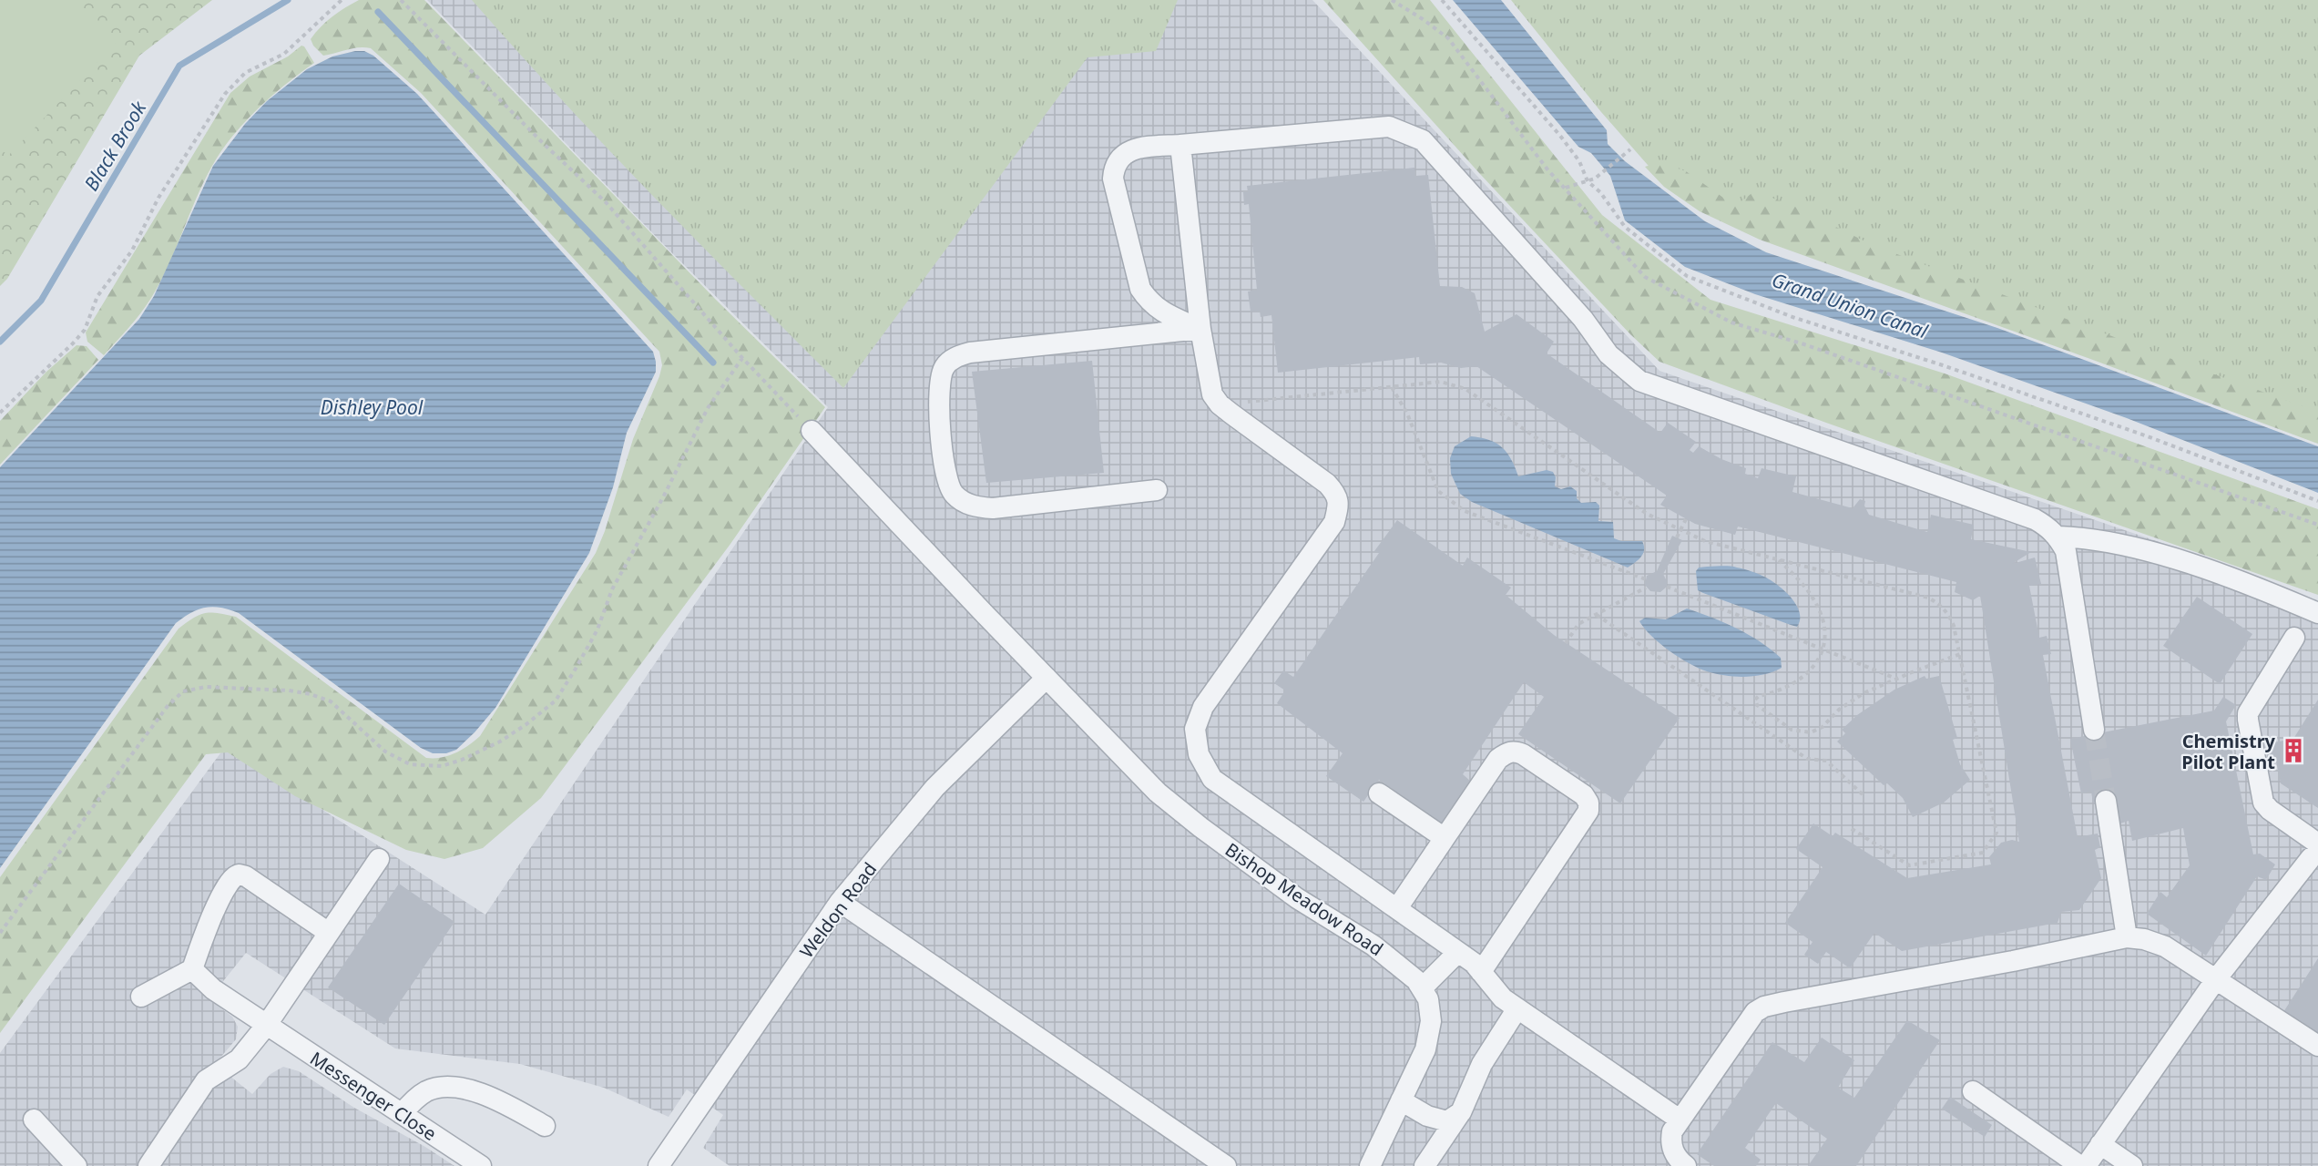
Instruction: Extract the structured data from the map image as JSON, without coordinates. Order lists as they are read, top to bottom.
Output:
{
  "streets": {
    "street": ["Bishop Meadow Road", "Weldon Road", "Messenger Close"]
  },
  "crossings": [
    ["Bishop Meadow Road", "Weldon Road"]
  ],
  "water": ["Black Brook", "Grand Union Canal", "Dishley Pool"],
  "places": {
    "building": ["Chemistry Pilot Plant"]
  }
}
